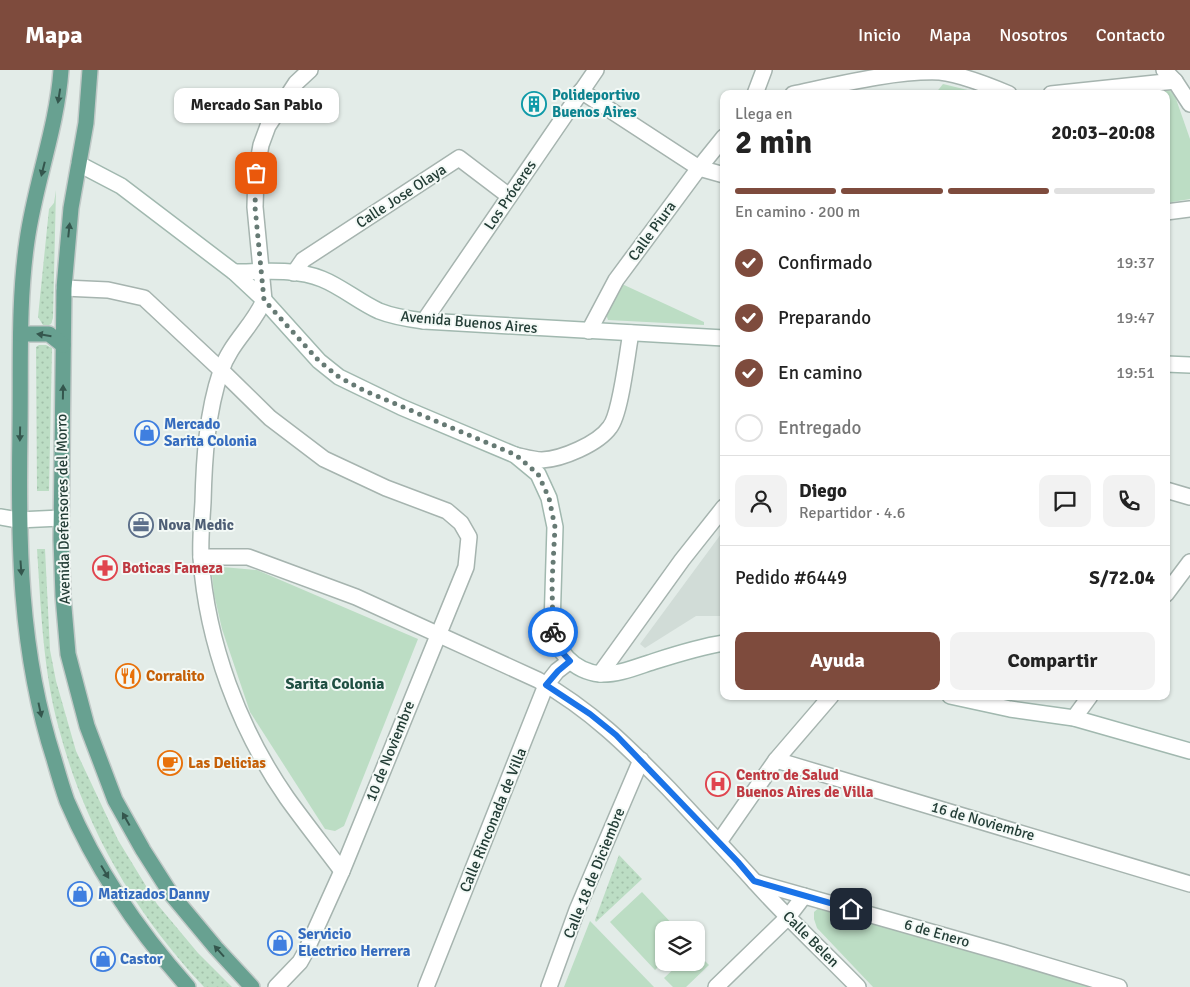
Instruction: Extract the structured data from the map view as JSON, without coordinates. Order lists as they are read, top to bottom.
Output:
{
  "streets": {
    "main road": ["Avenida Defensores del Morro"],
    "street": [
      "Los Próceres",
      "Calle Jose Olaya",
      "Calle Piura",
      "Avenida Buenos Aires",
      "10 de Noviembre",
      "Calle Rinconada de Villa",
      "16 de Noviembre",
      "Calle 18 de Diciembre",
      "6 de Enero",
      "Calle Belen"
    ]
  },
  "crossings": [
    ["Los Próceres", "Calle Jose Olaya"],
    ["Los Próceres", "Avenida Buenos Aires"],
    ["Calle Jose Olaya", "Avenida Buenos Aires"],
    ["Calle Piura", "Avenida Buenos Aires"],
    ["10 de Noviembre", "Calle Belen"],
    ["Calle Rinconada de Villa", "Calle Belen"],
    ["Calle 18 de Diciembre", "Calle Belen"],
    ["6 de Enero", "Calle Belen"]
  ],
  "districts": ["Sarita Colonia"],
  "places": {
    "building": ["Polideportivo Buenos Aires"],
    "other": ["Mercado San Pablo"],
    "shop": [
      "Mercado Sarita Colonia",
      "Matizados Danny",
      "Servicio Electrico Herrera",
      "Castor"
    ],
    "office": ["Nova Medic"],
    "pharmacy": ["Boticas Fameza"],
    "restaurant": ["Corralito"],
    "cafe": ["Las Delicias"],
    "hospital": ["Centro de Salud Buenos Aires de Villa"]
  },
  "page": {
    "header": "Mapa",
    "nav": [
      "Inicio",
      "Mapa",
      "Nosotros",
      "Contacto"
    ],
    "bubble": "Mercado San Pablo",
    "heading": ["2 min", "Llega en", "20:03–20:08"],
    "panel": [
      "Diego",
      "Repartidor · 4.6",
      "Pedido #6449",
      "S/72.04"
    ],
    "bar": "En camino · 200 m",
    "list": [
      ["Confirmado", "19:37"],
      ["Preparando", "19:47"],
      ["En camino", "19:51"],
      "Entregado"
    ],
    "buttons": ["Ayuda", "Compartir"]
  }
}
